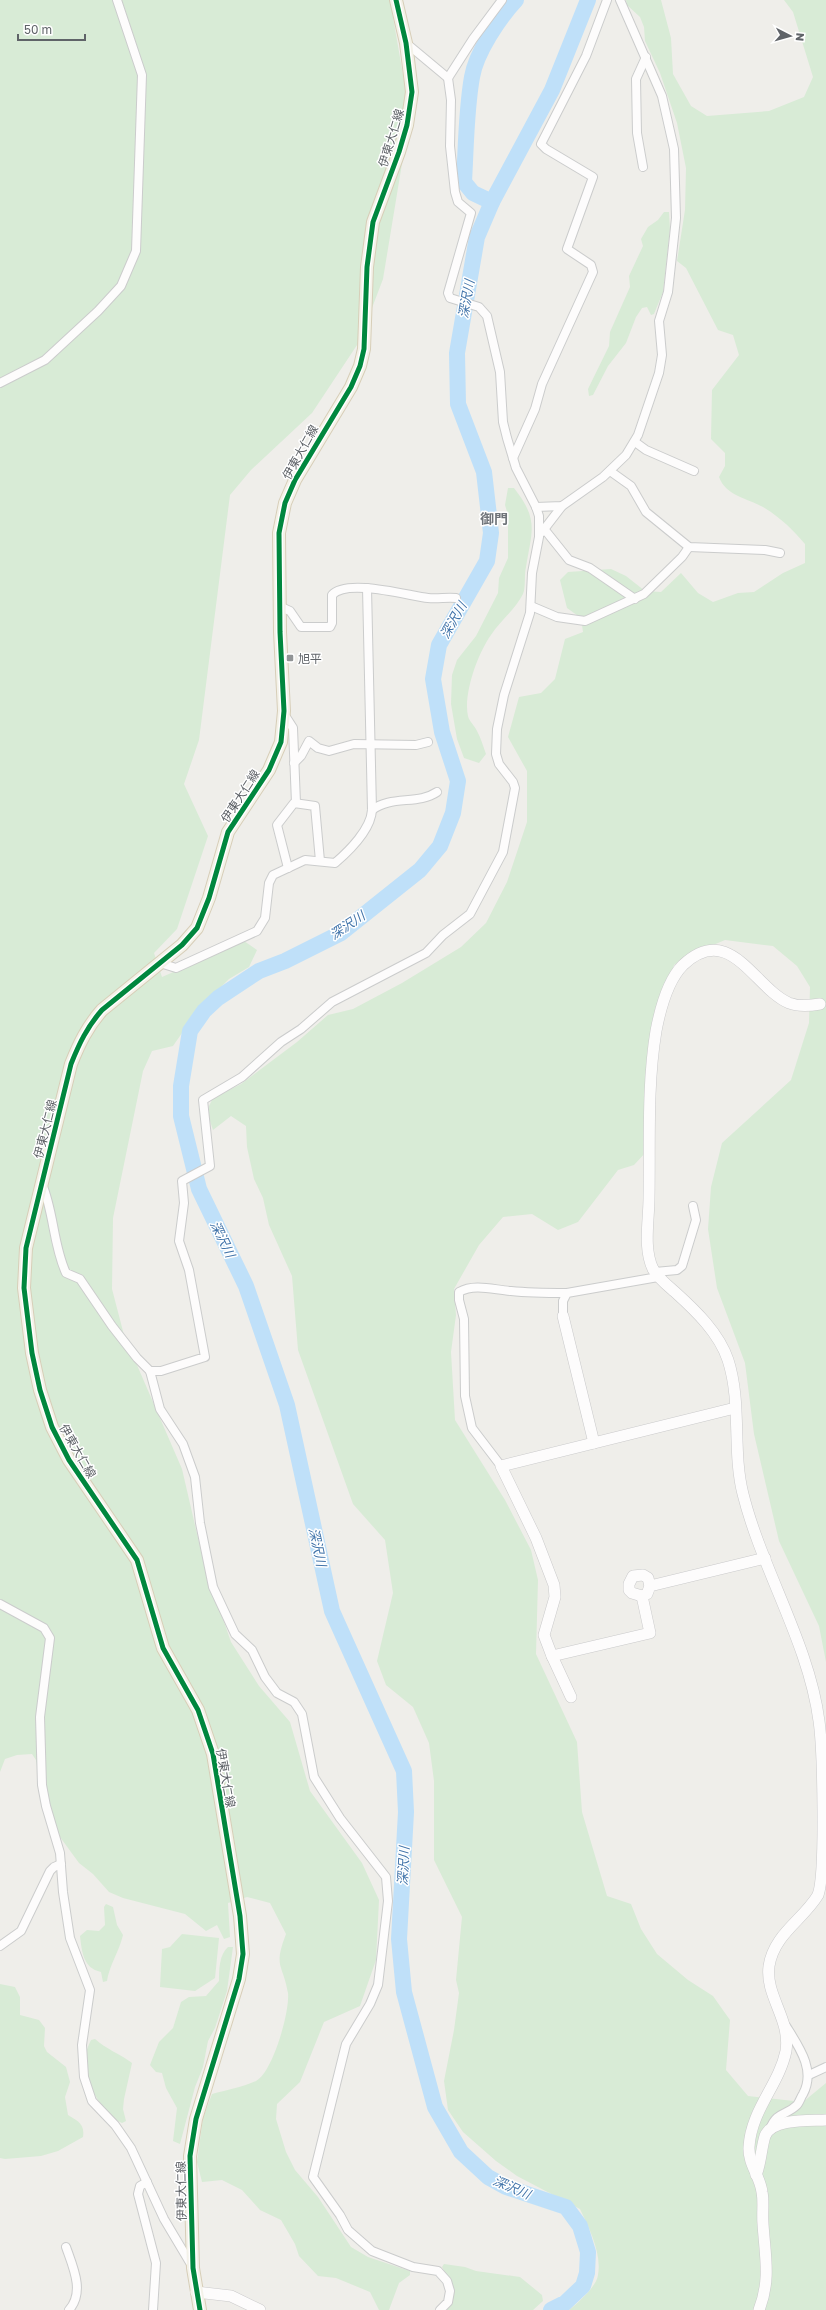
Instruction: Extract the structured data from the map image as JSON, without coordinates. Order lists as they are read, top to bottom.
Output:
{
  "streets": {
    "main road": ["伊東大仁線"]
  },
  "districts": ["御門"],
  "water": ["深沢川"],
  "places": {
    "transit": ["旭平"]
  },
  "scale_bar": "50 m",
  "north": "right"
}
